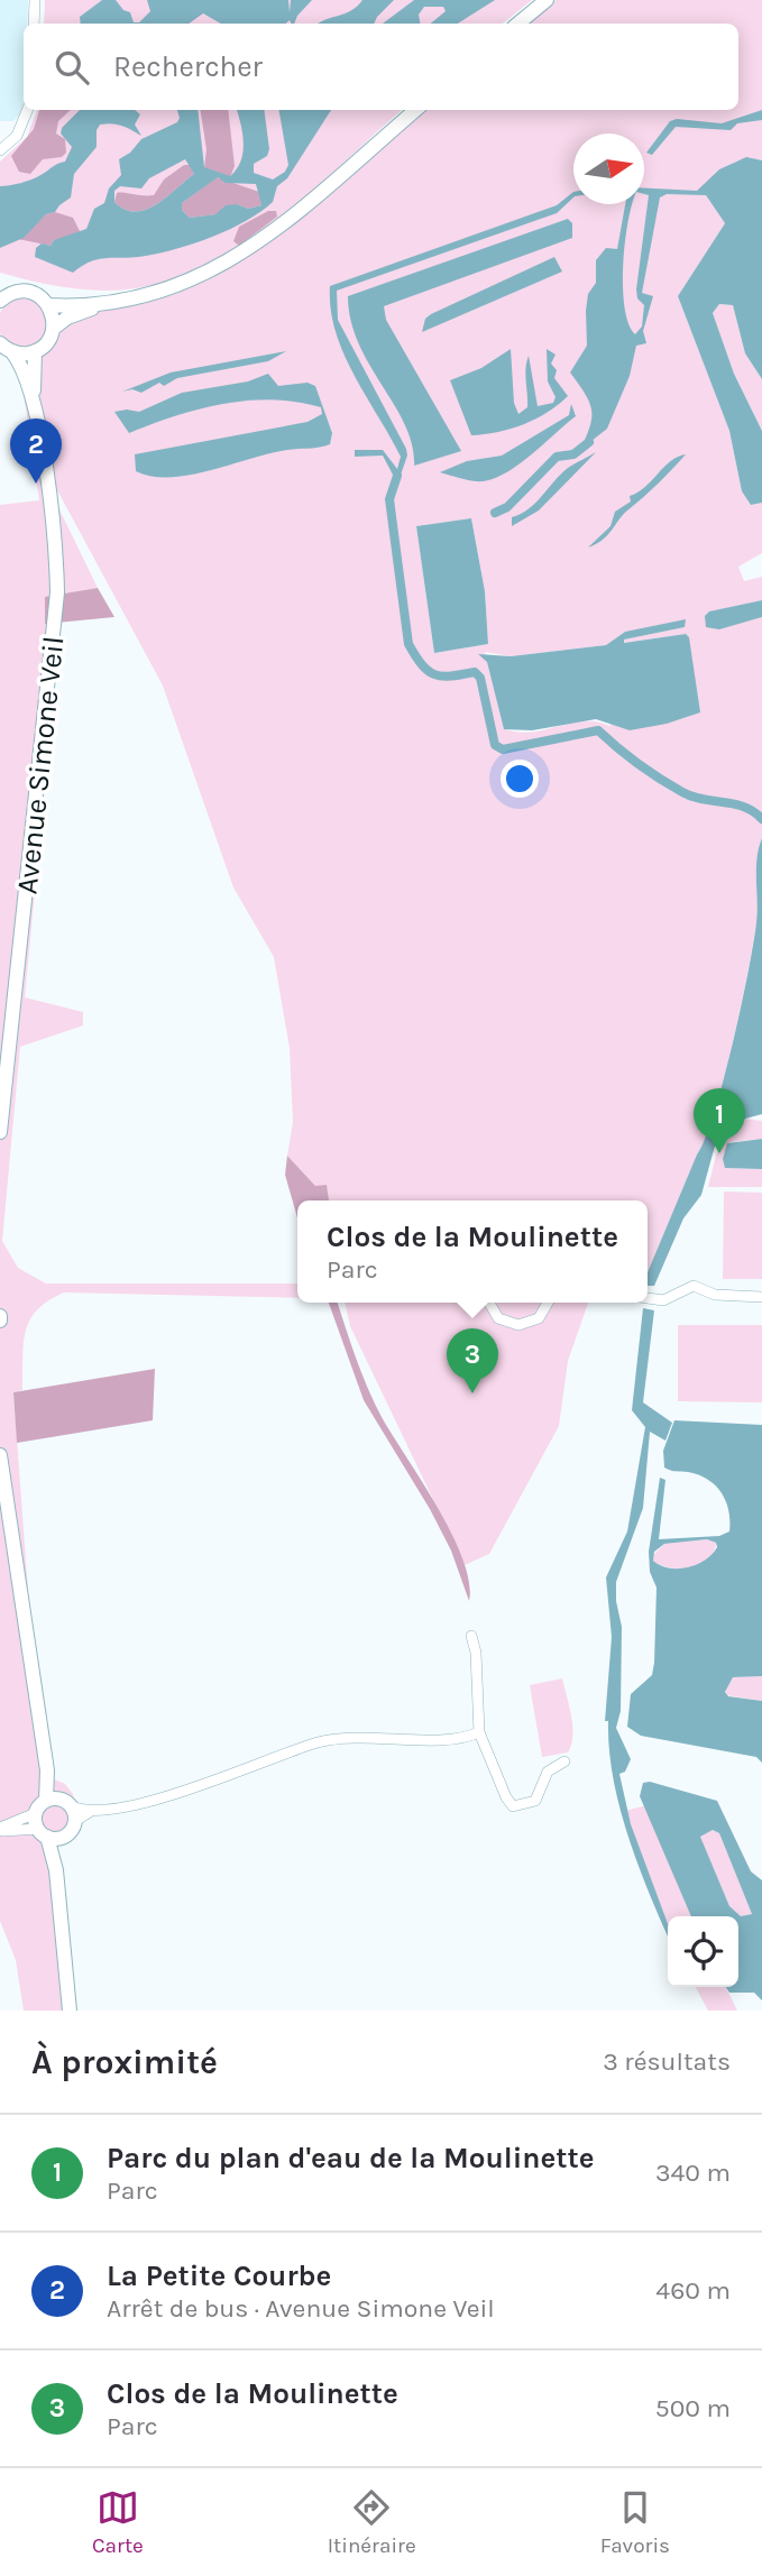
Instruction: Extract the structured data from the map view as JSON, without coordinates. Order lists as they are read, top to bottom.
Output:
{
  "streets": {
    "main road": ["Avenue Simone Veil"]
  },
  "north": "right",
  "page": {
    "search": "Rechercher",
    "pins": ["2", "1", "3"],
    "popup": ["Clos de la Moulinette", "Parc"],
    "heading": ["À proximité", "3 résultats"],
    "list": [
      {
        "mark": "1",
        "name": "Parc du plan d'eau de la Moulinette",
        "note": "Parc",
        "value": "340 m"
      },
      {
        "mark": "2",
        "name": "La Petite Courbe",
        "note": "Arrêt de bus · Avenue Simone Veil",
        "value": "460 m"
      },
      {
        "mark": "3",
        "name": "Clos de la Moulinette",
        "note": "Parc",
        "value": "500 m"
      }
    ],
    "nav": ["Carte", "Itinéraire", "Favoris"]
  }
}
